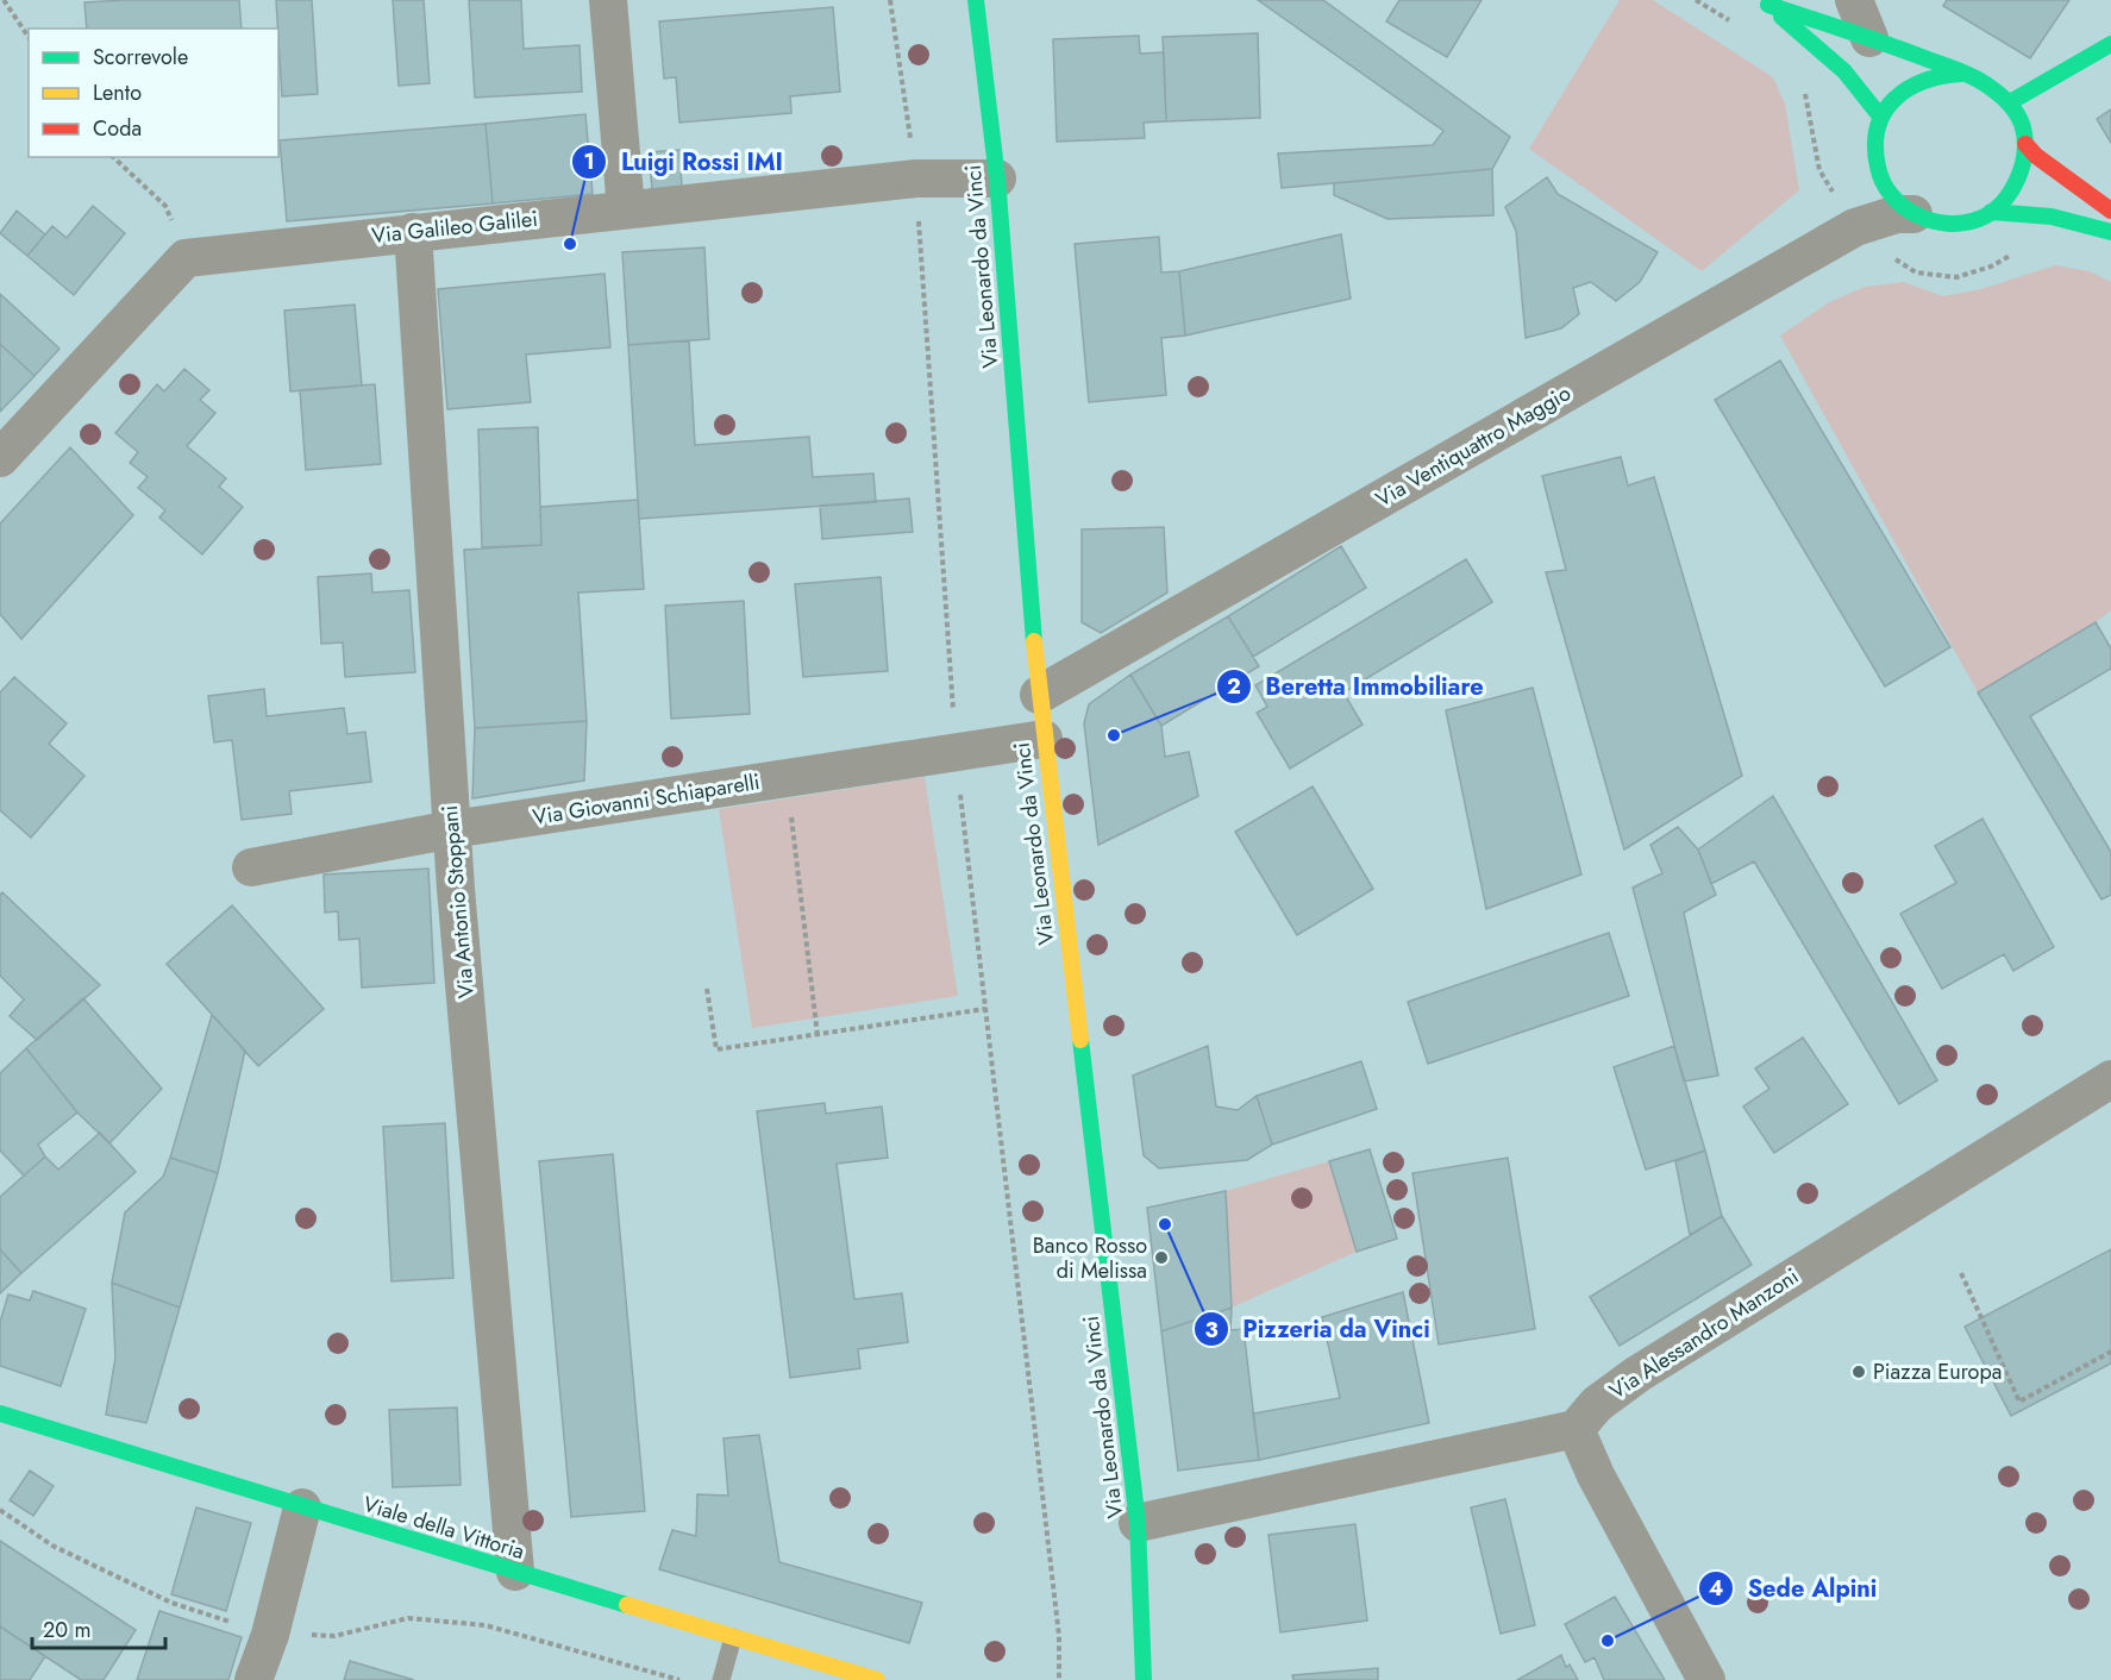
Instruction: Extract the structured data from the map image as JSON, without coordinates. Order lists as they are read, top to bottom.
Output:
{
  "streets": {
    "street": [
      "Via Galileo Galilei",
      "Via Leonardo da Vinci",
      "Via Ventiquattro Maggio",
      "Via Giovanni Schiaparelli",
      "Via Antonio Stoppani",
      "Via Alessandro Manzoni",
      "Viale della Vittoria"
    ]
  },
  "crossings": [
    ["Via Galileo Galilei", "Via Leonardo da Vinci"],
    ["Via Galileo Galilei", "Via Antonio Stoppani"],
    ["Via Leonardo da Vinci", "Via Ventiquattro Maggio"],
    ["Via Leonardo da Vinci", "Via Giovanni Schiaparelli"],
    ["Via Giovanni Schiaparelli", "Via Antonio Stoppani"],
    ["Via Antonio Stoppani", "Viale della Vittoria"]
  ],
  "places": [
    "Luigi Rossi IMI",
    "Beretta Immobiliare",
    "Pizzeria da Vinci",
    "Banco Rosso di Melissa",
    "Piazza Europa",
    "Sede Alpini"
  ],
  "legend": ["Scorrevole", "Lento", "Coda"],
  "scale_bar": "20 m"
}
